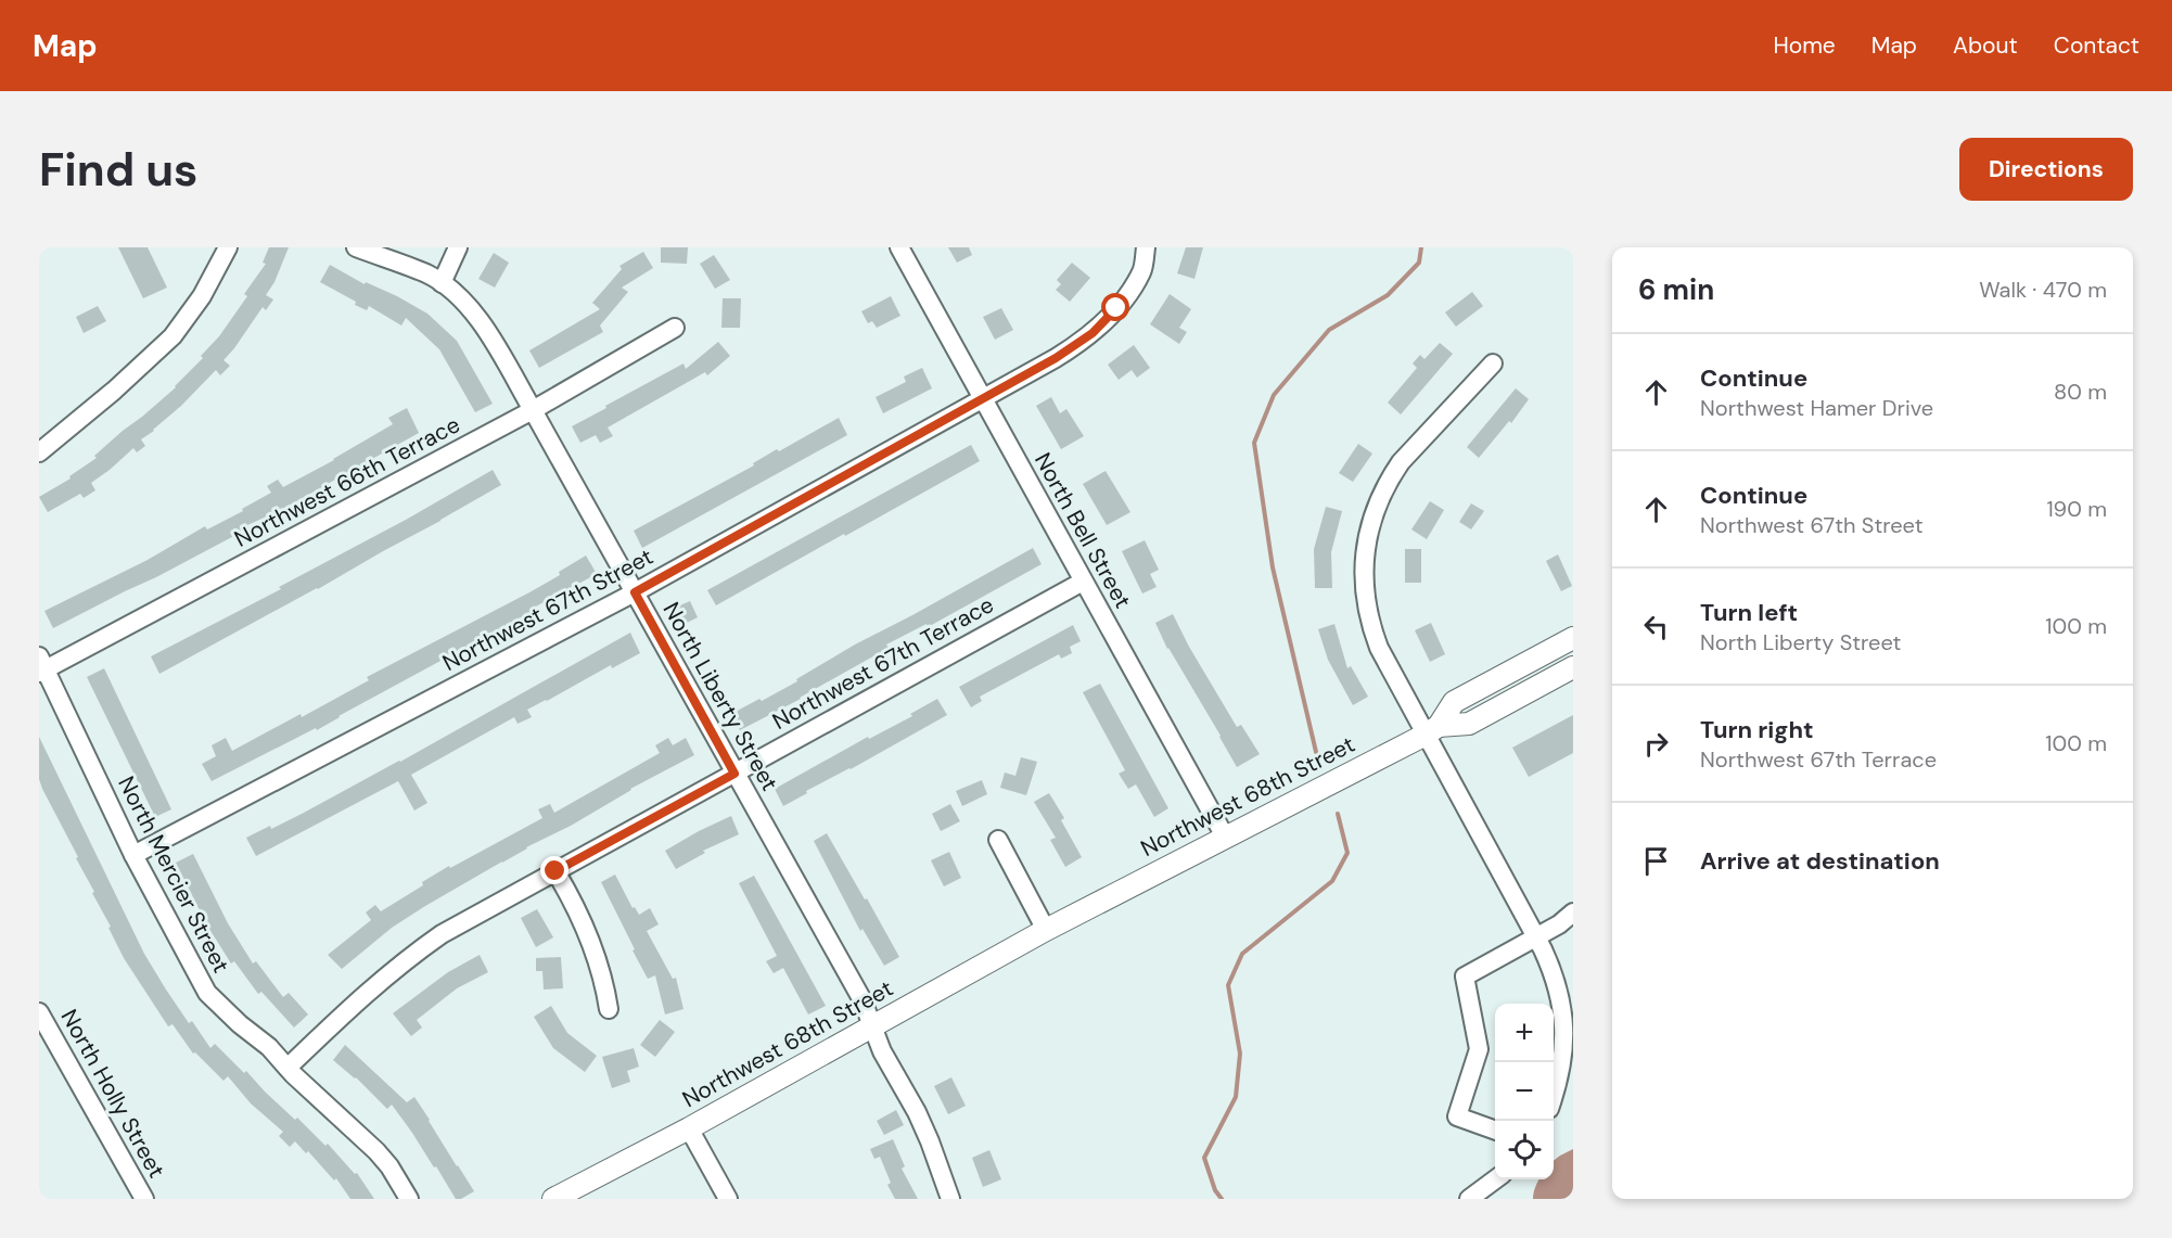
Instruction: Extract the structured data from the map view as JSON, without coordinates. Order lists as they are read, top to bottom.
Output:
{
  "streets": {
    "main road": ["Northwest 68th Street"],
    "street": [
      "Northwest 66th Terrace",
      "North Bell Street",
      "Northwest 67th Street",
      "Northwest 67th Terrace",
      "North Liberty Street",
      "North Mercier Street",
      "North Holly Street"
    ]
  },
  "crossings": [
    ["Northwest 66th Terrace", "North Liberty Street"],
    ["Northwest 66th Terrace", "North Mercier Street"],
    ["North Bell Street", "Northwest 67th Street"],
    ["North Bell Street", "Northwest 67th Terrace"],
    ["North Bell Street", "Northwest 68th Street"],
    ["Northwest 67th Street", "North Liberty Street"],
    ["Northwest 67th Street", "North Mercier Street"],
    ["Northwest 67th Terrace", "North Liberty Street"],
    ["Northwest 67th Terrace", "North Mercier Street"],
    ["North Liberty Street", "Northwest 68th Street"]
  ],
  "page": {
    "header": "Map",
    "nav": [
      "Home",
      "Map",
      "About",
      "Contact"
    ],
    "buttons": "Directions",
    "title": "Find us",
    "heading": ["6 min", "Walk · 470 m"],
    "list": [
      ["Continue", "Northwest Hamer Drive", "80 m"],
      ["Continue", "Northwest 67th Street", "190 m"],
      ["Turn left", "North Liberty Street", "100 m"],
      ["Turn right", "Northwest 67th Terrace", "100 m"],
      "Arrive at destination"
    ],
    "map_buttons": ["+", "−"]
  }
}
